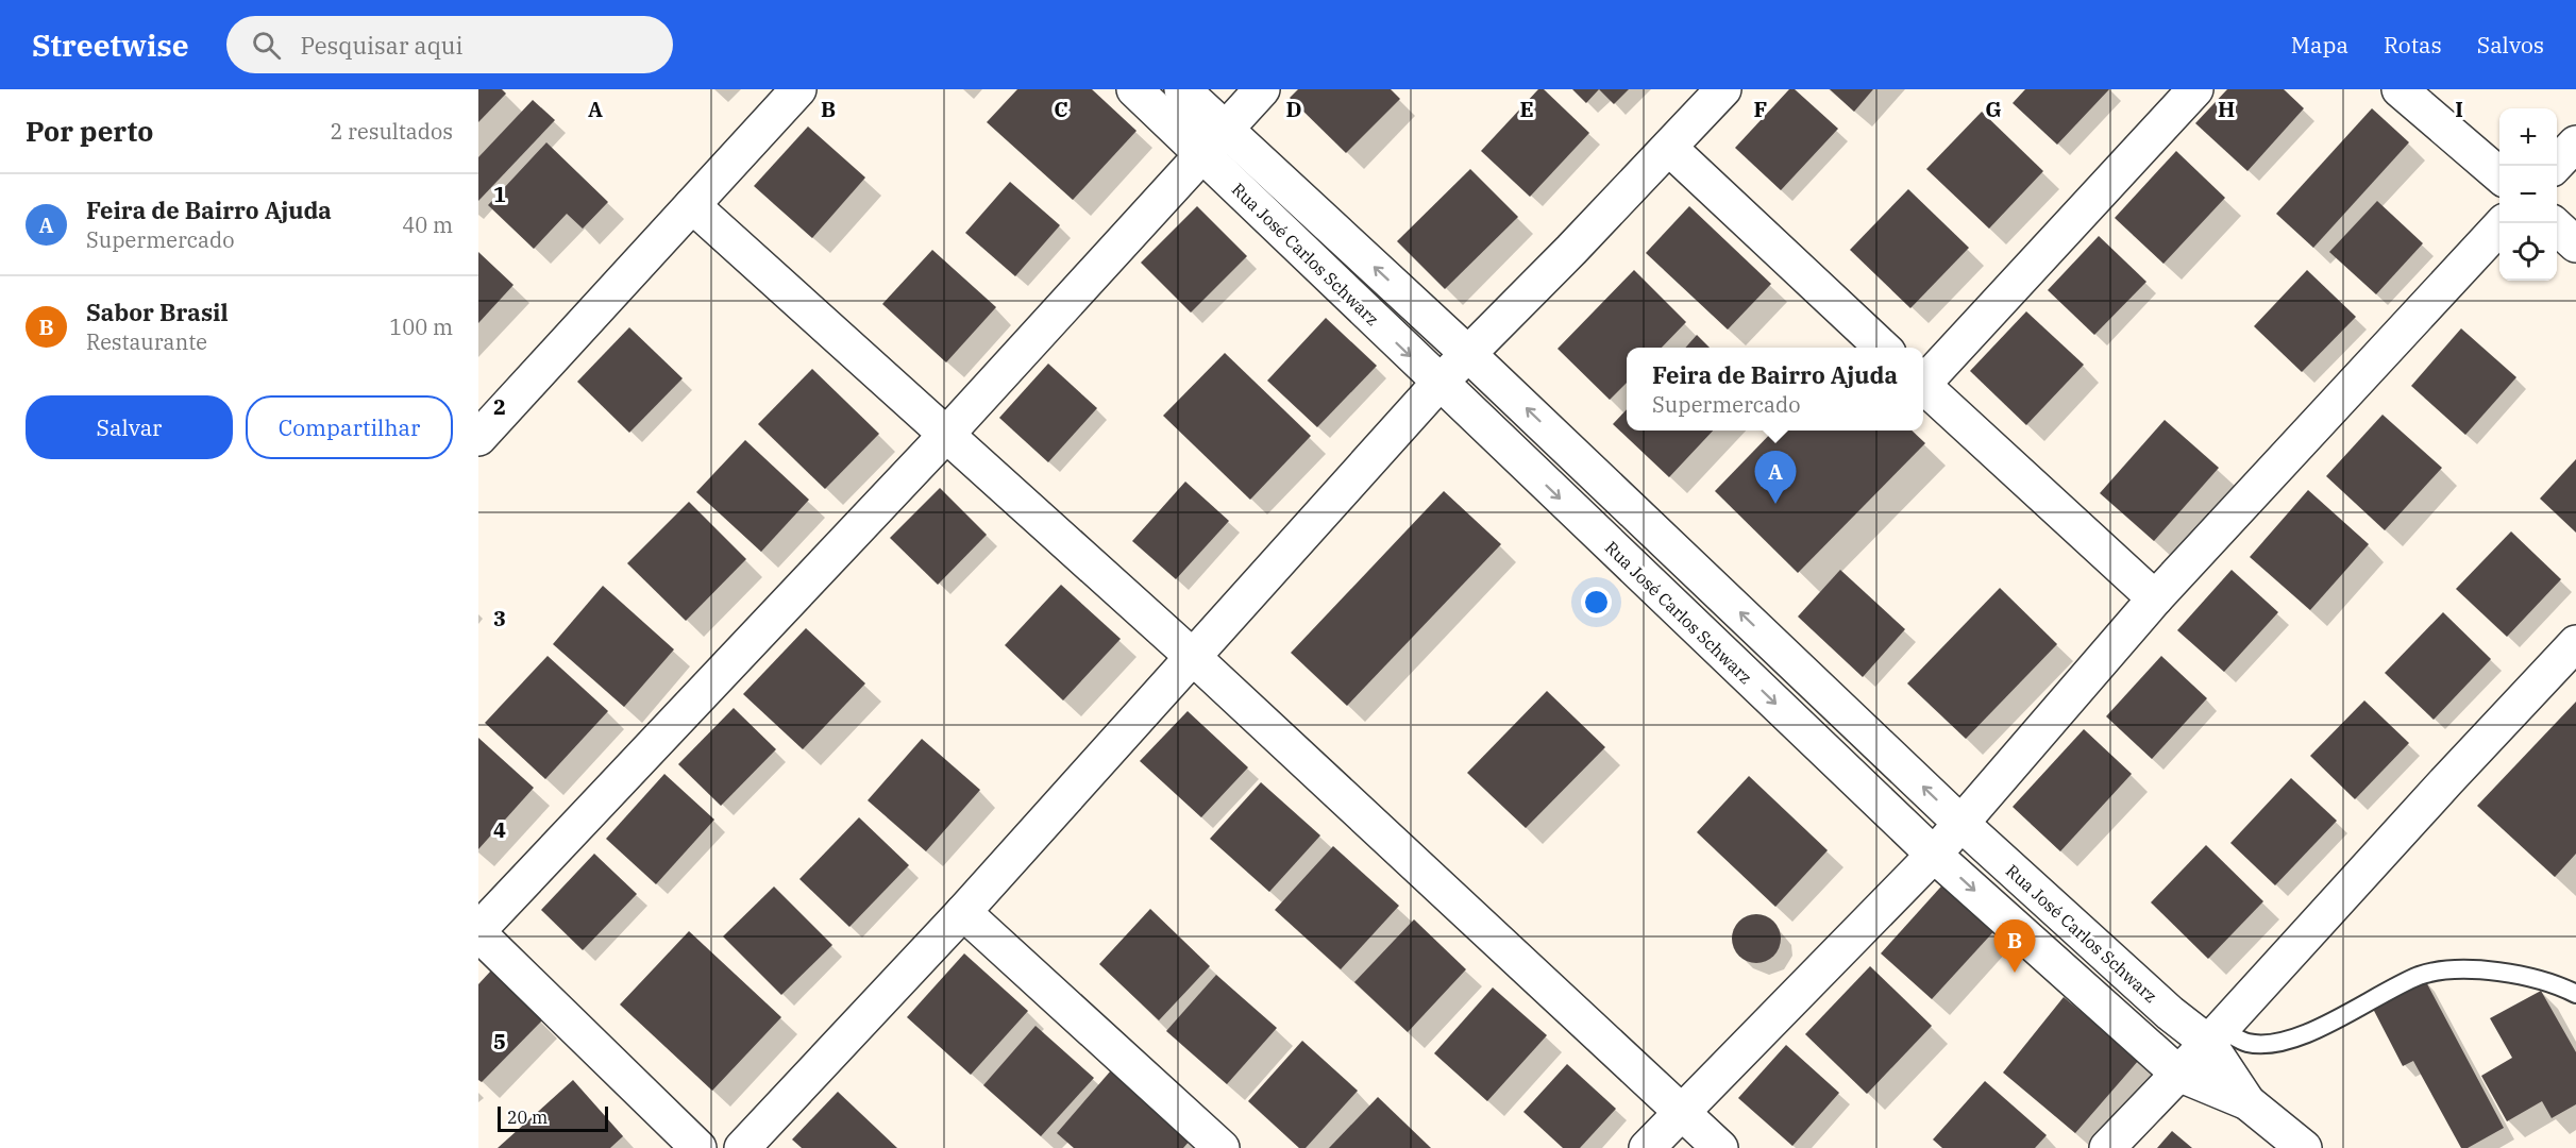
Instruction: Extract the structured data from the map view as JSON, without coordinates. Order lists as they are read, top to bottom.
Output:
{
  "streets": {
    "street": ["Rua José Carlos Schwarz"]
  },
  "scale_bar": "20 m",
  "page": {
    "header": "Streetwise",
    "search": "Pesquisar aqui",
    "nav": ["Mapa", "Rotas", "Salvos"],
    "heading": ["Por perto", "2 resultados"],
    "map_buttons": ["+", "−"],
    "list": [
      {
        "mark": "A",
        "name": "Feira de Bairro Ajuda",
        "note": "Supermercado",
        "value": "40 m"
      },
      {
        "mark": "B",
        "name": "Sabor Brasil",
        "note": "Restaurante",
        "value": "100 m"
      }
    ],
    "popup": ["Feira de Bairro Ajuda", "Supermercado"],
    "buttons": ["Salvar", "Compartilhar"],
    "pins": ["A", "B"],
    "scale": "20 m"
  },
  "grid": {
    "columns": [
      "A",
      "B",
      "C",
      "D",
      "E",
      "F",
      "G",
      "H",
      "I"
    ],
    "rows": [
      "1",
      "2",
      "3",
      "4",
      "5"
    ]
  }
}
